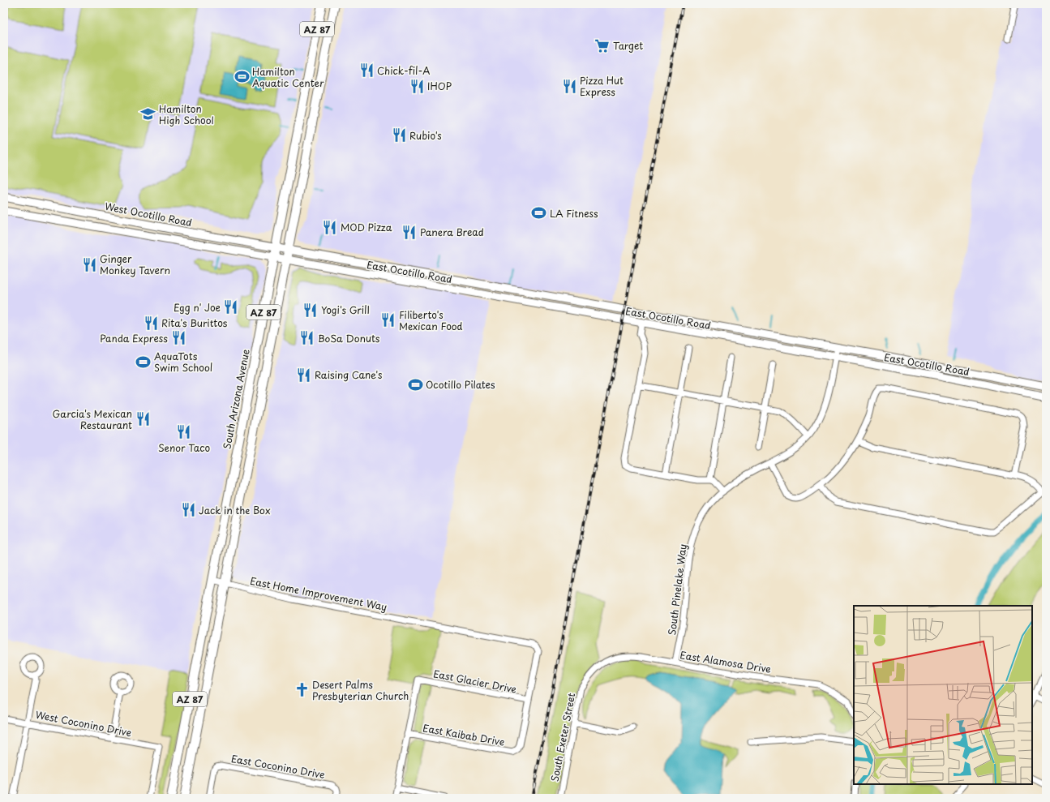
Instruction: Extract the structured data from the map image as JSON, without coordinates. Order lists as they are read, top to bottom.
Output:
{
  "streets": {
    "main road": [
      "AZ 87",
      "West Ocotillo Road",
      "East Ocotillo Road",
      "South Arizona Avenue"
    ],
    "street": [
      "South Pinelake Way",
      "East Home Improvement Way",
      "East Alamosa Drive",
      "East Glacier Drive",
      "West Coconino Drive",
      "East Kaibab Drive",
      "South Exeter Street",
      "East Coconino Drive"
    ]
  },
  "crossings": [
    ["AZ 87", "West Ocotillo Road"],
    ["AZ 87", "East Ocotillo Road"],
    ["AZ 87", "East Home Improvement Way"],
    ["West Ocotillo Road", "East Ocotillo Road"],
    ["West Ocotillo Road", "South Arizona Avenue"],
    ["East Ocotillo Road", "South Pinelake Way"],
    ["South Arizona Avenue", "East Home Improvement Way"],
    ["South Pinelake Way", "East Alamosa Drive"],
    ["East Home Improvement Way", "East Glacier Drive"],
    ["East Home Improvement Way", "East Kaibab Drive"],
    ["East Alamosa Drive", "South Exeter Street"],
    ["East Glacier Drive", "East Kaibab Drive"]
  ],
  "places": {
    "supermarket": ["Target"],
    "restaurant": [
      "Chick-fil-A",
      "IHOP",
      "Pizza Hut Express",
      "Rubio's",
      "MOD Pizza",
      "Panera Bread",
      "Ginger Monkey Tavern",
      "Egg n' Joe",
      "Yogi's Grill",
      "Filiberto's Mexican Food",
      "Rita's Burittos",
      "Panda Express",
      "BoSa Donuts",
      "Raising Cane's",
      "Garcia's Mexican Restaurant",
      "Senor Taco",
      "Jack in the Box"
    ],
    "sports": [
      "Hamilton Aquatic Center",
      "LA Fitness",
      "AquaTots Swim School",
      "Ocotillo Pilates"
    ],
    "school or university": ["Hamilton High School"],
    "church": ["Desert Palms Presbyterian Church"]
  }
}
